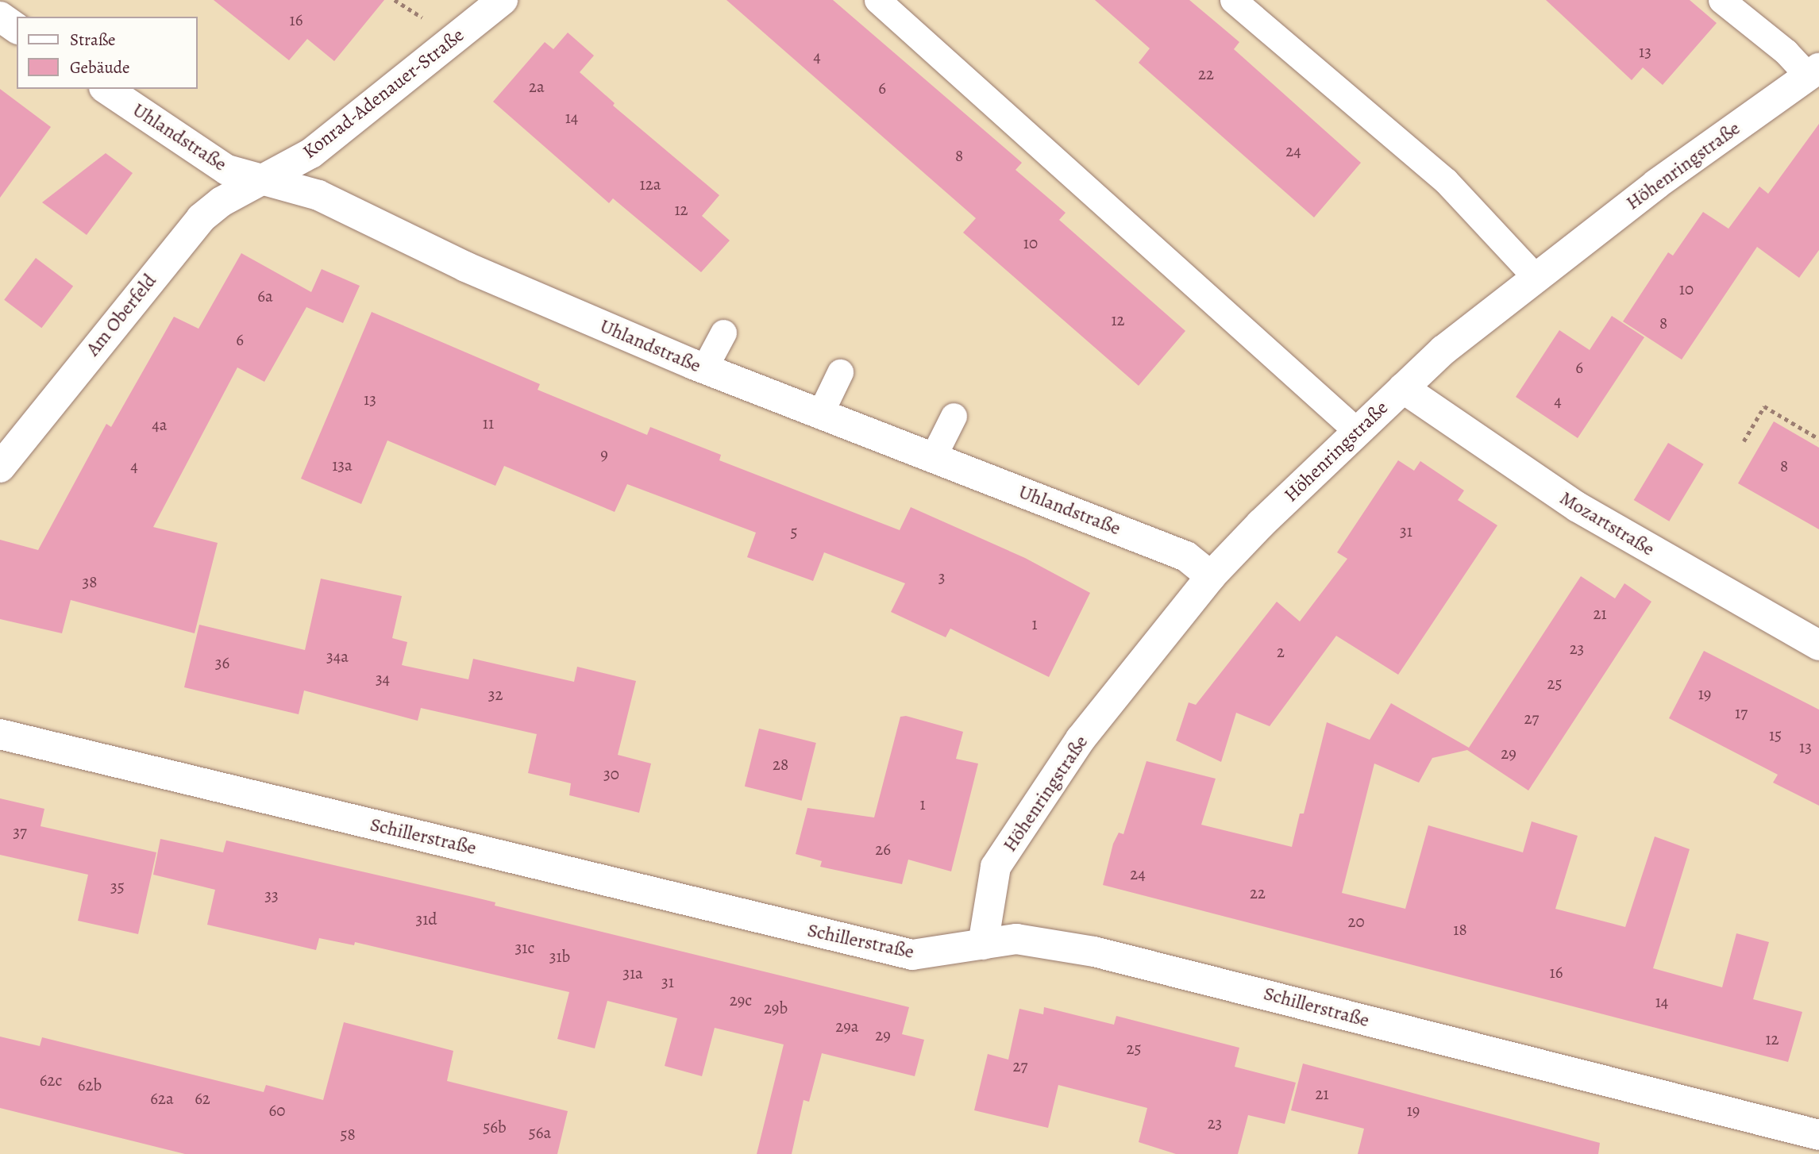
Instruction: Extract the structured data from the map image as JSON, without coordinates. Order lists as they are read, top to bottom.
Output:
{
  "streets": {
    "street": [
      "Konrad-Adenauer-Straße",
      "Uhlandstraße",
      "Höhenringstraße",
      "Am Oberfeld",
      "Mozartstraße",
      "Schillerstraße"
    ]
  },
  "crossings": [
    ["Konrad-Adenauer-Straße", "Uhlandstraße"],
    ["Konrad-Adenauer-Straße", "Am Oberfeld"],
    ["Uhlandstraße", "Höhenringstraße"],
    ["Uhlandstraße", "Am Oberfeld"],
    ["Höhenringstraße", "Mozartstraße"],
    ["Höhenringstraße", "Schillerstraße"]
  ],
  "house_numbers": [
    "16",
    "13",
    "4",
    "22",
    "2a",
    "6",
    "14",
    "24",
    "8",
    "12a",
    "12",
    "10",
    "10",
    "6a",
    "12",
    "8",
    "6",
    "6",
    "13",
    "4",
    "11",
    "4a",
    "9",
    "13a",
    "4",
    "8",
    "31",
    "5",
    "3",
    "38",
    "21",
    "1",
    "23",
    "2",
    "34a",
    "36",
    "34",
    "25",
    "19",
    "32",
    "17",
    "27",
    "15",
    "13",
    "29",
    "28",
    "30",
    "1",
    "37",
    "26",
    "24",
    "35",
    "22",
    "33",
    "31d",
    "20",
    "18",
    "31c",
    "31b",
    "16",
    "31a",
    "31",
    "29c",
    "14",
    "29b",
    "29a",
    "29",
    "12",
    "25",
    "27",
    "62c",
    "62b",
    "21",
    "62a",
    "62",
    "60",
    "19",
    "23",
    "56b",
    "56a",
    "58"
  ],
  "legend": ["Straße", "Gebäude"]
}
